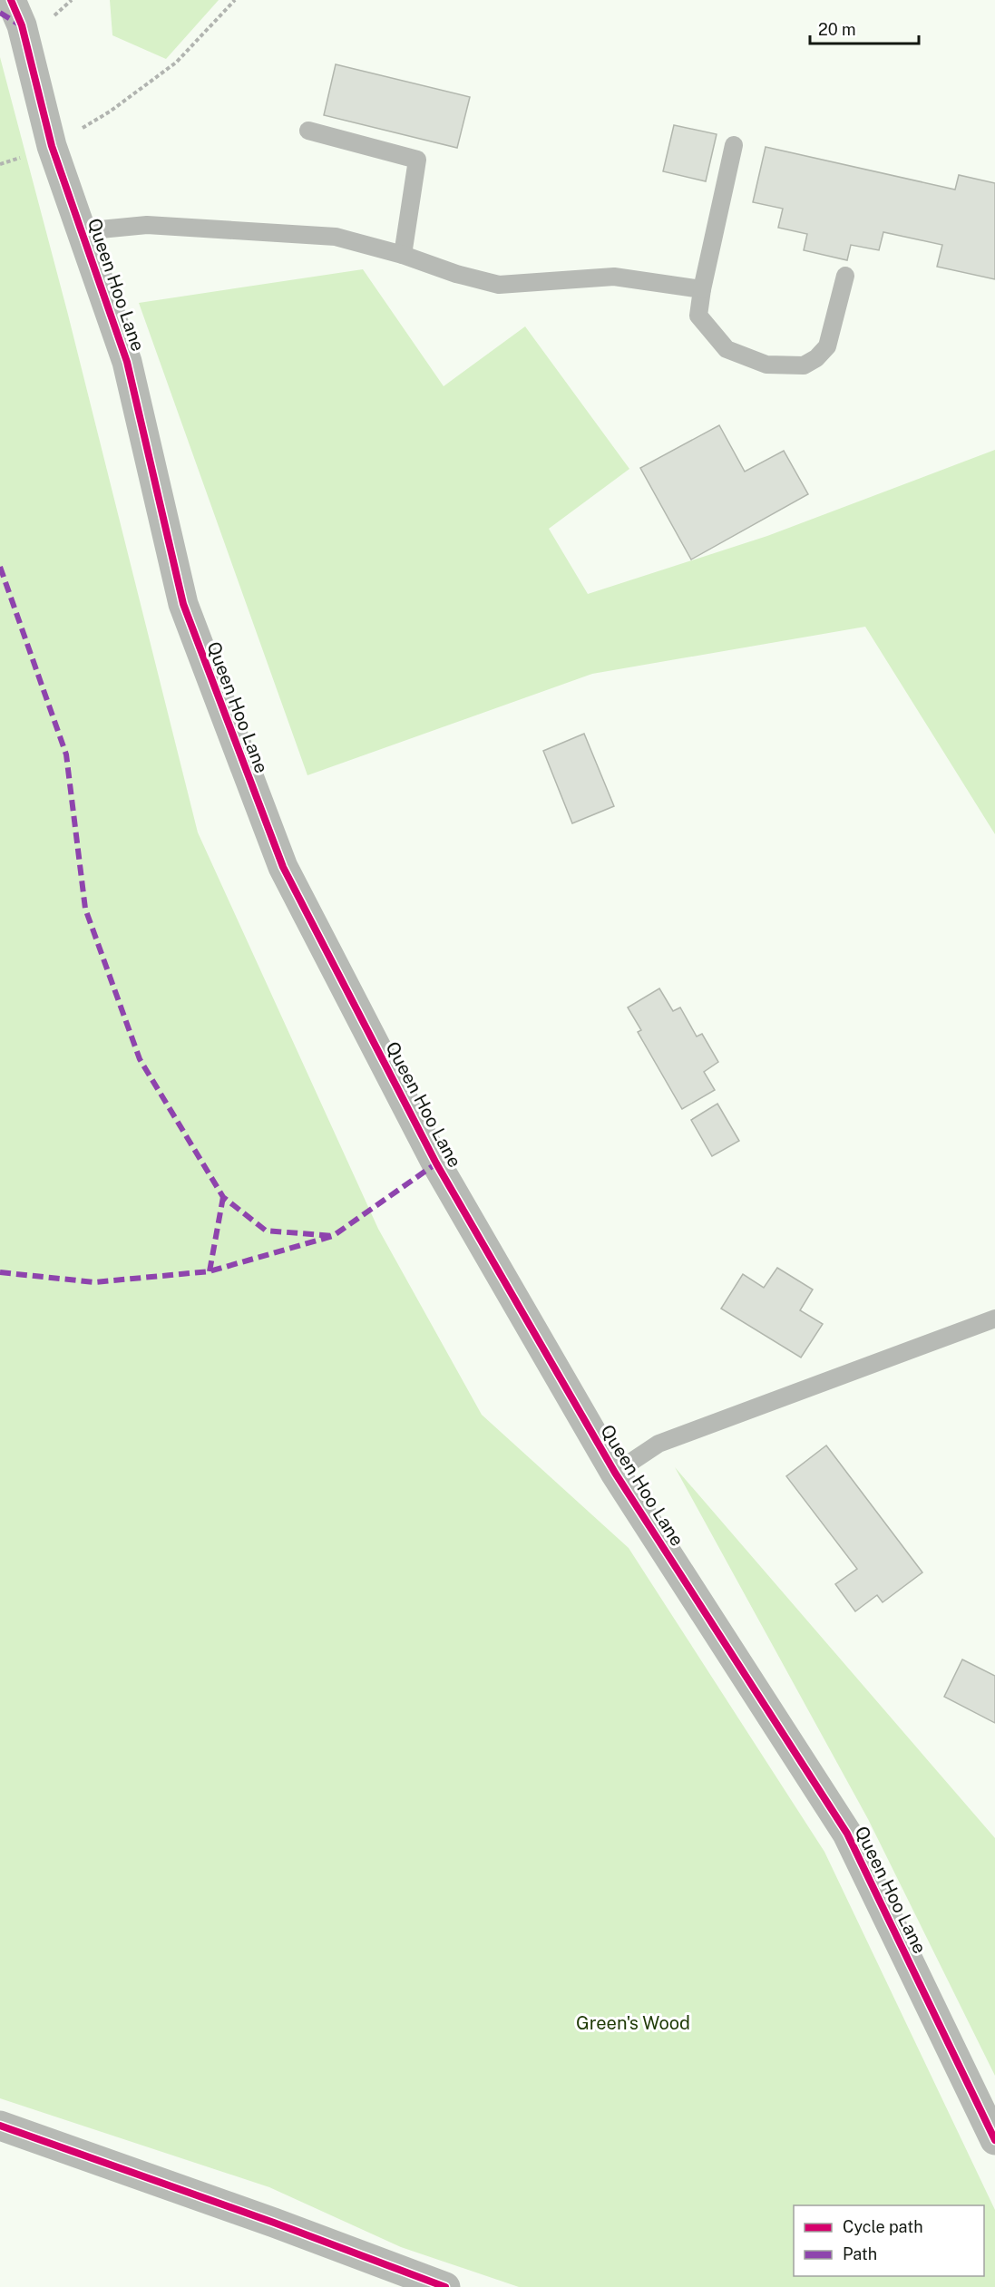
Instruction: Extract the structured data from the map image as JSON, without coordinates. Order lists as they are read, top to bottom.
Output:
{
  "streets": {
    "street": ["Queen Hoo Lane"]
  },
  "parks": ["Green's Wood"],
  "legend": ["Cycle path", "Path"],
  "scale_bar": "20 m"
}
